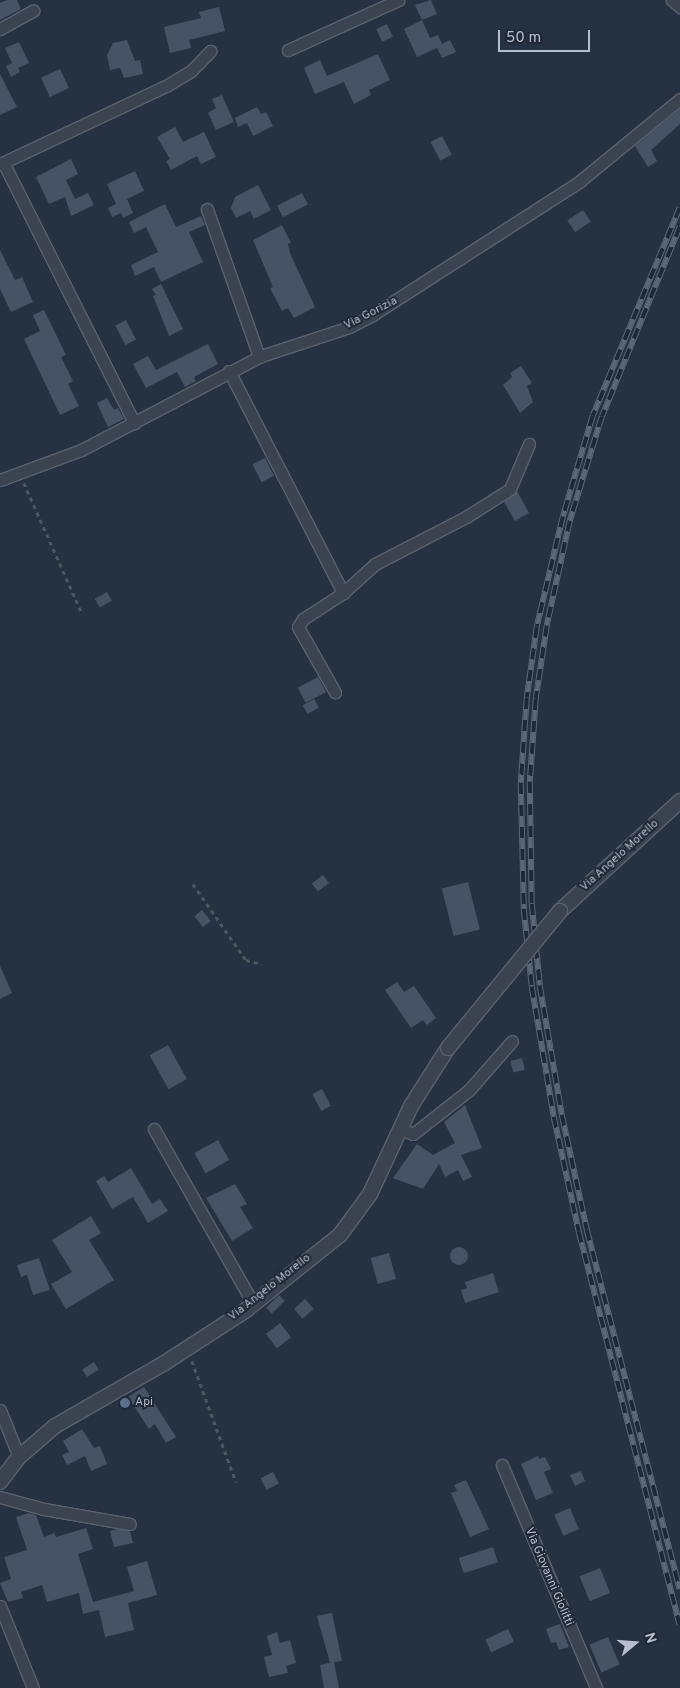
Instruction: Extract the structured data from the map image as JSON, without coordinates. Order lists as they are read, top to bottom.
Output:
{
  "streets": {
    "street": ["Via Gorizia", "Via Angelo Morello", "Via Giovanni Giolitti"]
  },
  "places": ["Api"],
  "scale_bar": "50 m",
  "north": "right"
}
